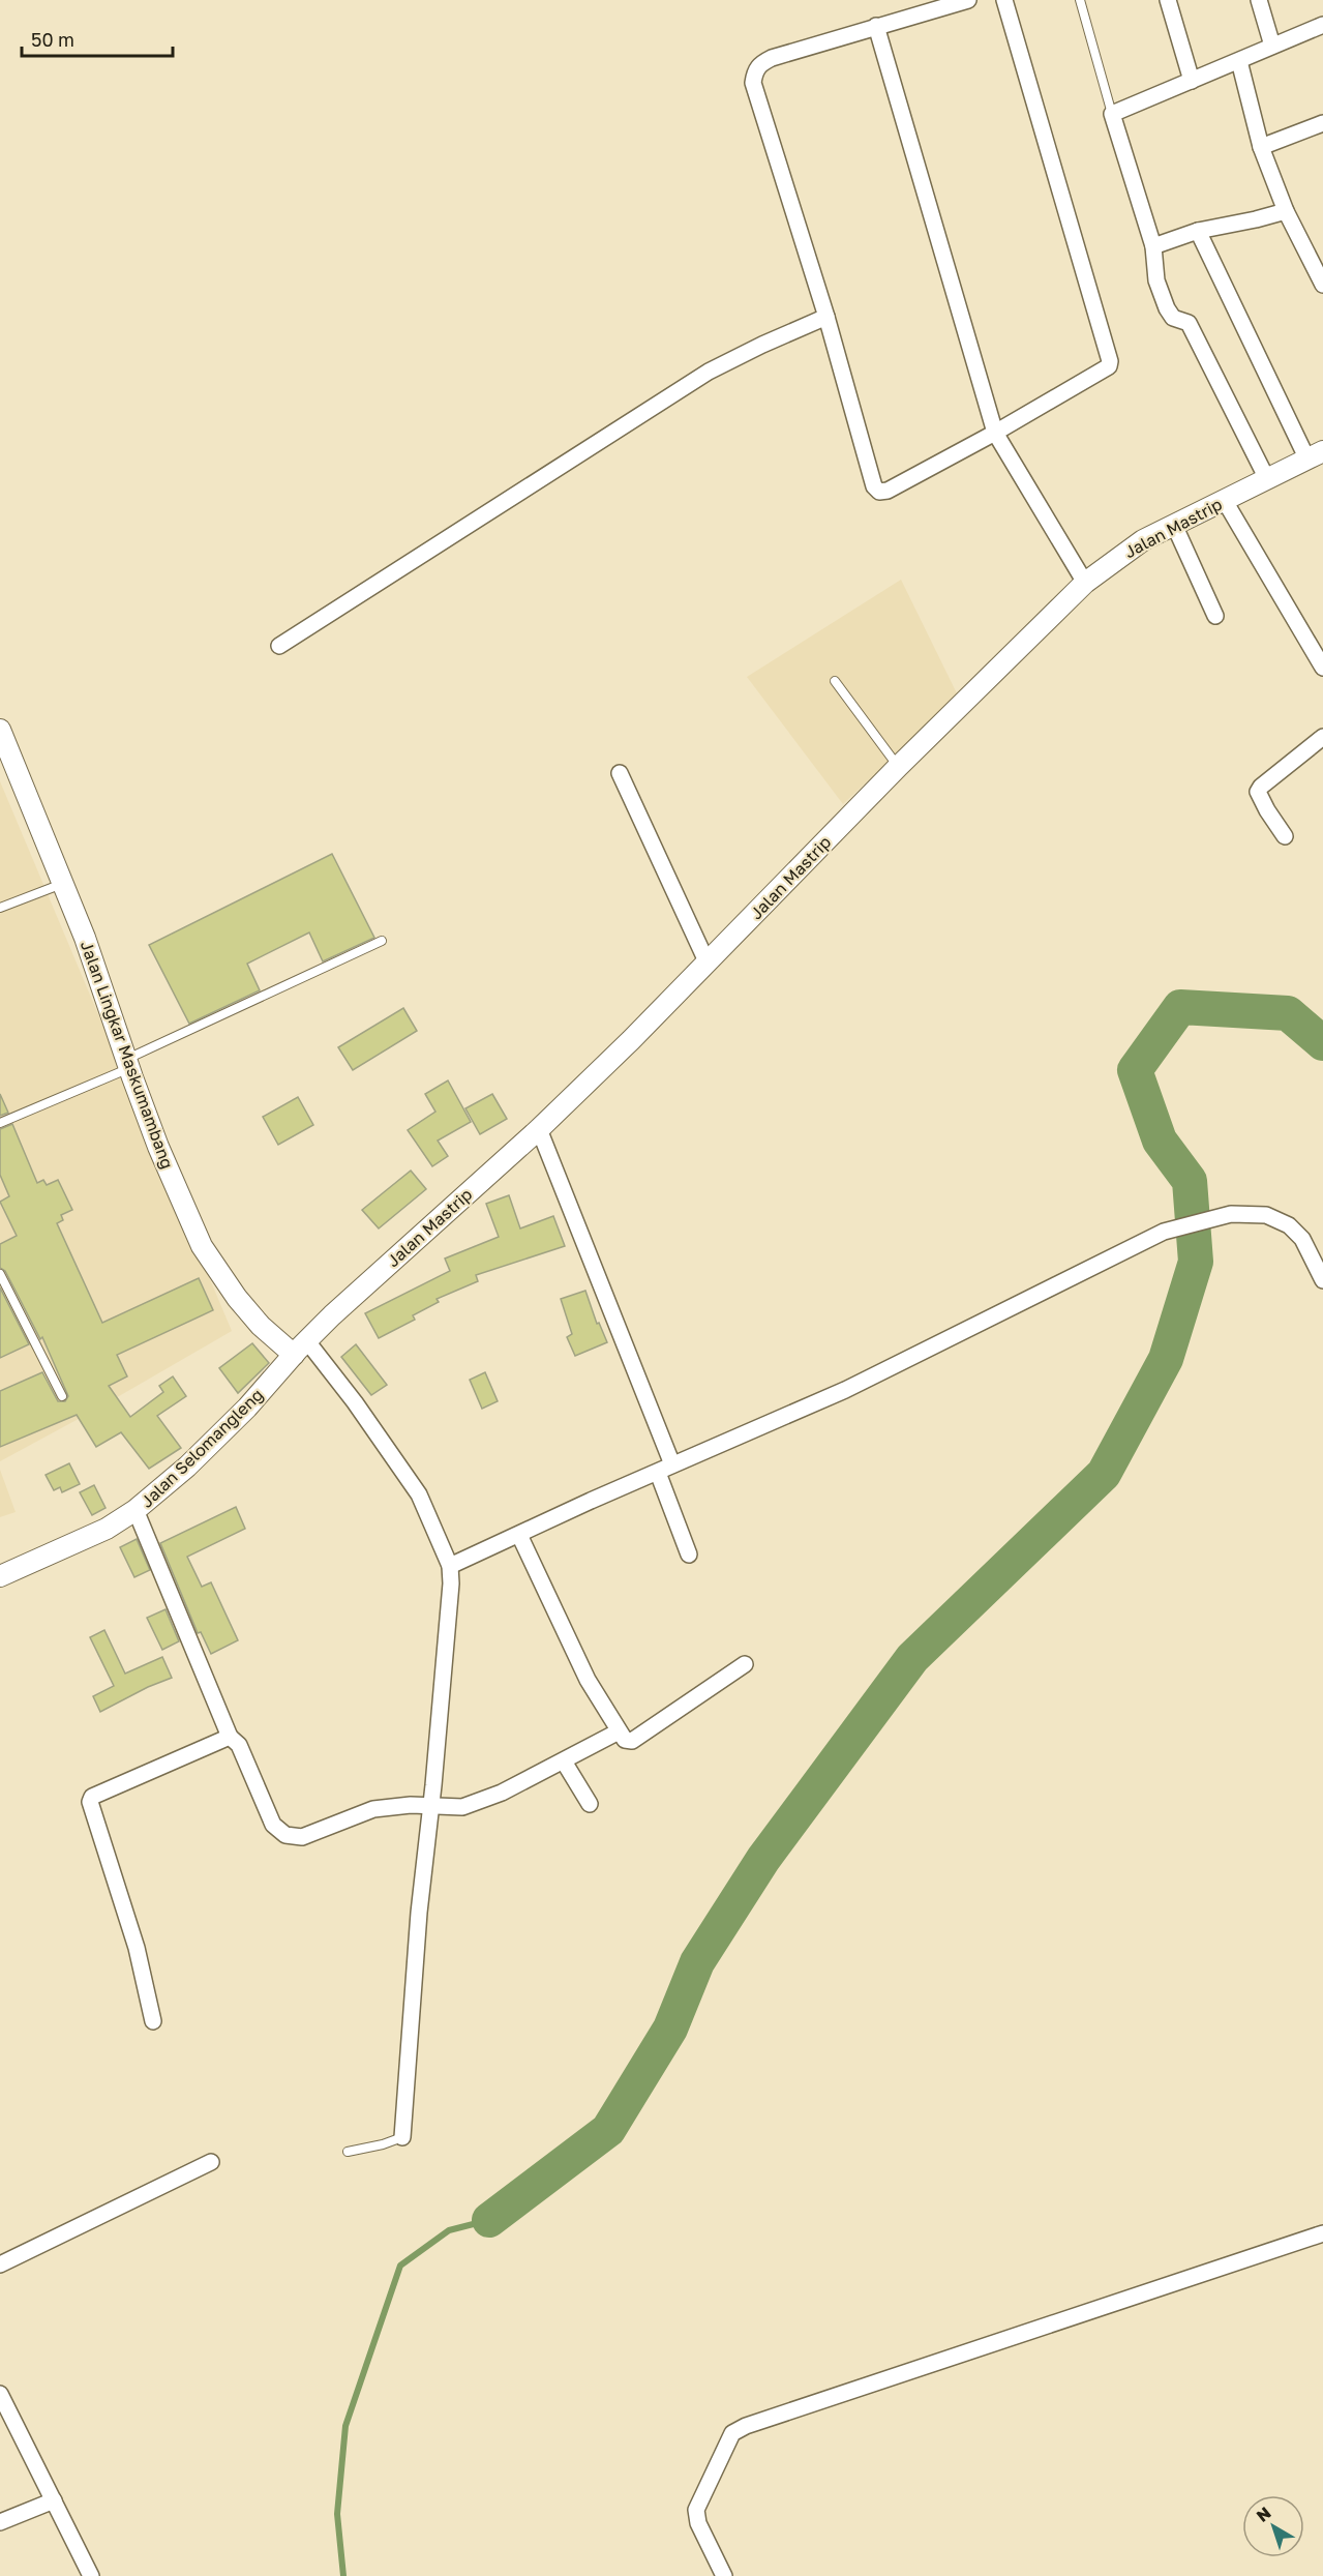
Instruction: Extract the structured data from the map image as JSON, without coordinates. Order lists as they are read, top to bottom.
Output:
{
  "streets": {
    "street": ["Jalan Mastrip", "Jalan Lingkar Maskumambang", "Jalan Selomangleng"]
  },
  "crossings": [
    ["Jalan Mastrip", "Jalan Lingkar Maskumambang"],
    ["Jalan Mastrip", "Jalan Selomangleng"],
    ["Jalan Lingkar Maskumambang", "Jalan Selomangleng"]
  ],
  "scale_bar": "50 m",
  "north": "top left"
}
